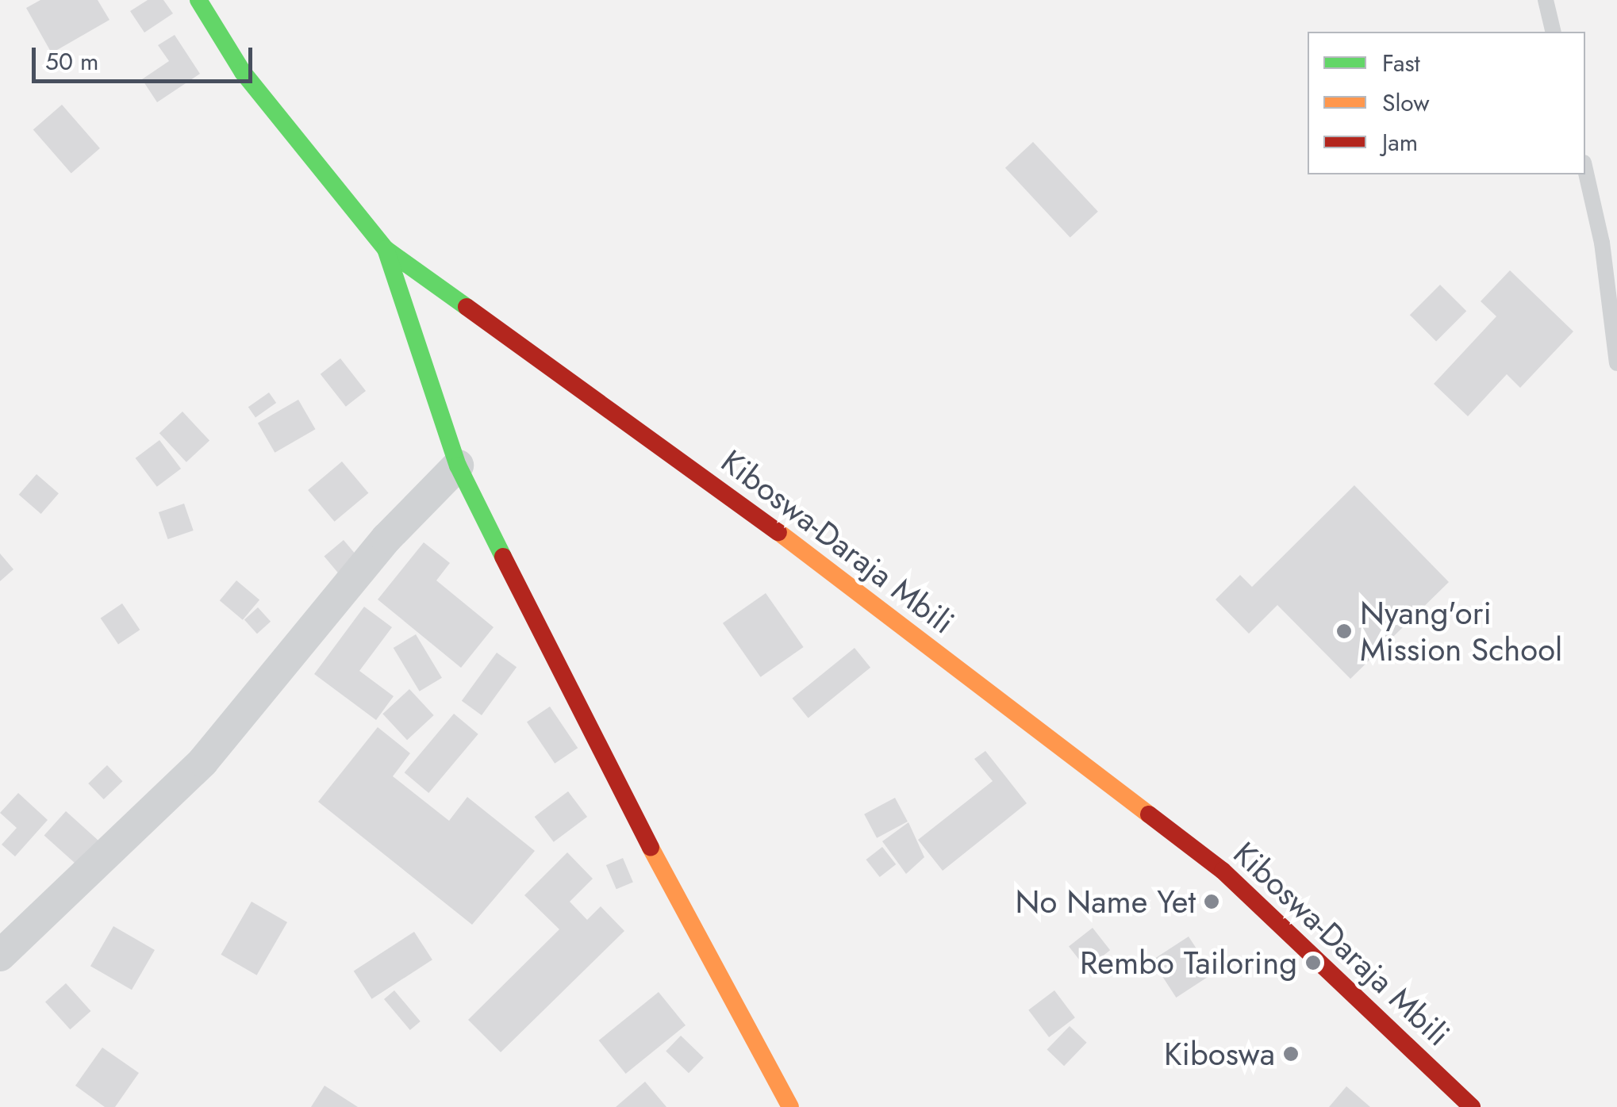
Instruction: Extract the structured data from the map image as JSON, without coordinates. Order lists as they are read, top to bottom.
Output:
{
  "streets": {
    "main road": ["Kiboswa-Daraja Mbili"]
  },
  "places": [
    "Nyang'ori Mission School",
    "No Name Yet",
    "Rembo Tailoring",
    "Kiboswa"
  ],
  "legend": ["Fast", "Slow", "Jam"],
  "scale_bar": "50 m"
}
